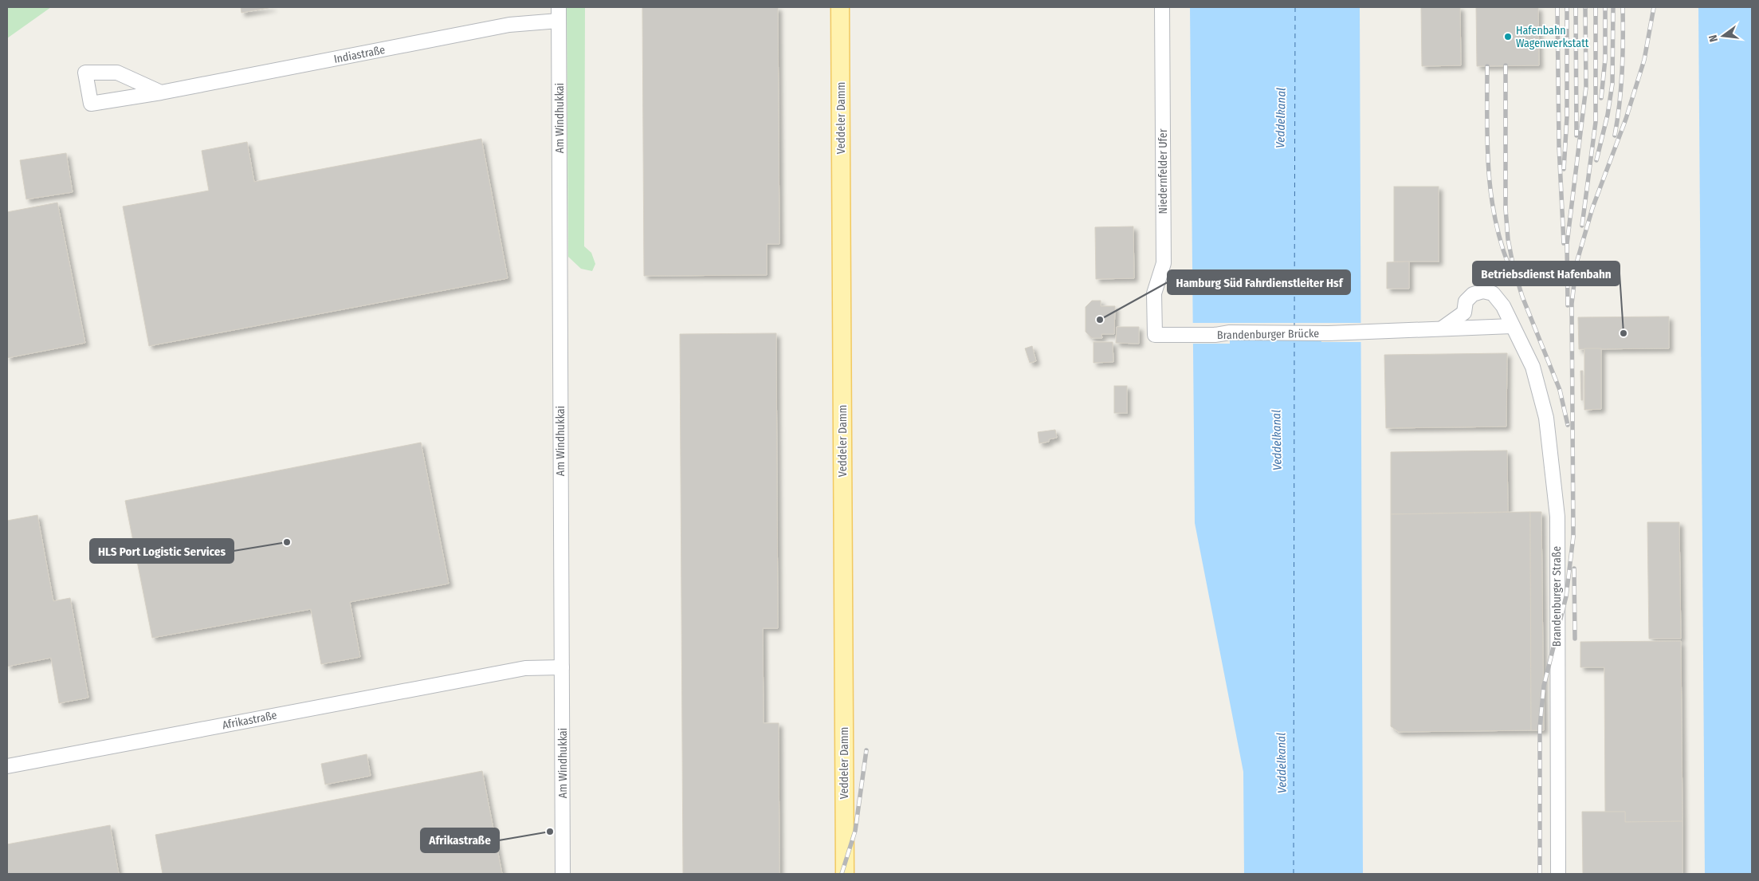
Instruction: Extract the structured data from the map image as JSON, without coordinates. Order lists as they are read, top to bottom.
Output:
{
  "streets": {
    "main road": ["Veddeler Damm"],
    "street": [
      "Indiastraße",
      "Am Windhukkai",
      "Niedernfelder Ufer",
      "Brandenburger Brücke",
      "Brandenburger Straße",
      "Afrikastraße"
    ]
  },
  "crossings": [
    ["Indiastraße", "Am Windhukkai"],
    ["Am Windhukkai", "Afrikastraße"],
    ["Niedernfelder Ufer", "Brandenburger Brücke"]
  ],
  "water": ["Veddelkanal"],
  "places": [
    "Hafenbahn Wagenwerkstatt",
    "Hamburg Süd Fahrdienstleiter Hsf",
    "Betriebsdienst Hafenbahn",
    "HLS Port Logistic Services",
    "Afrikastraße"
  ],
  "north": "left"
}
